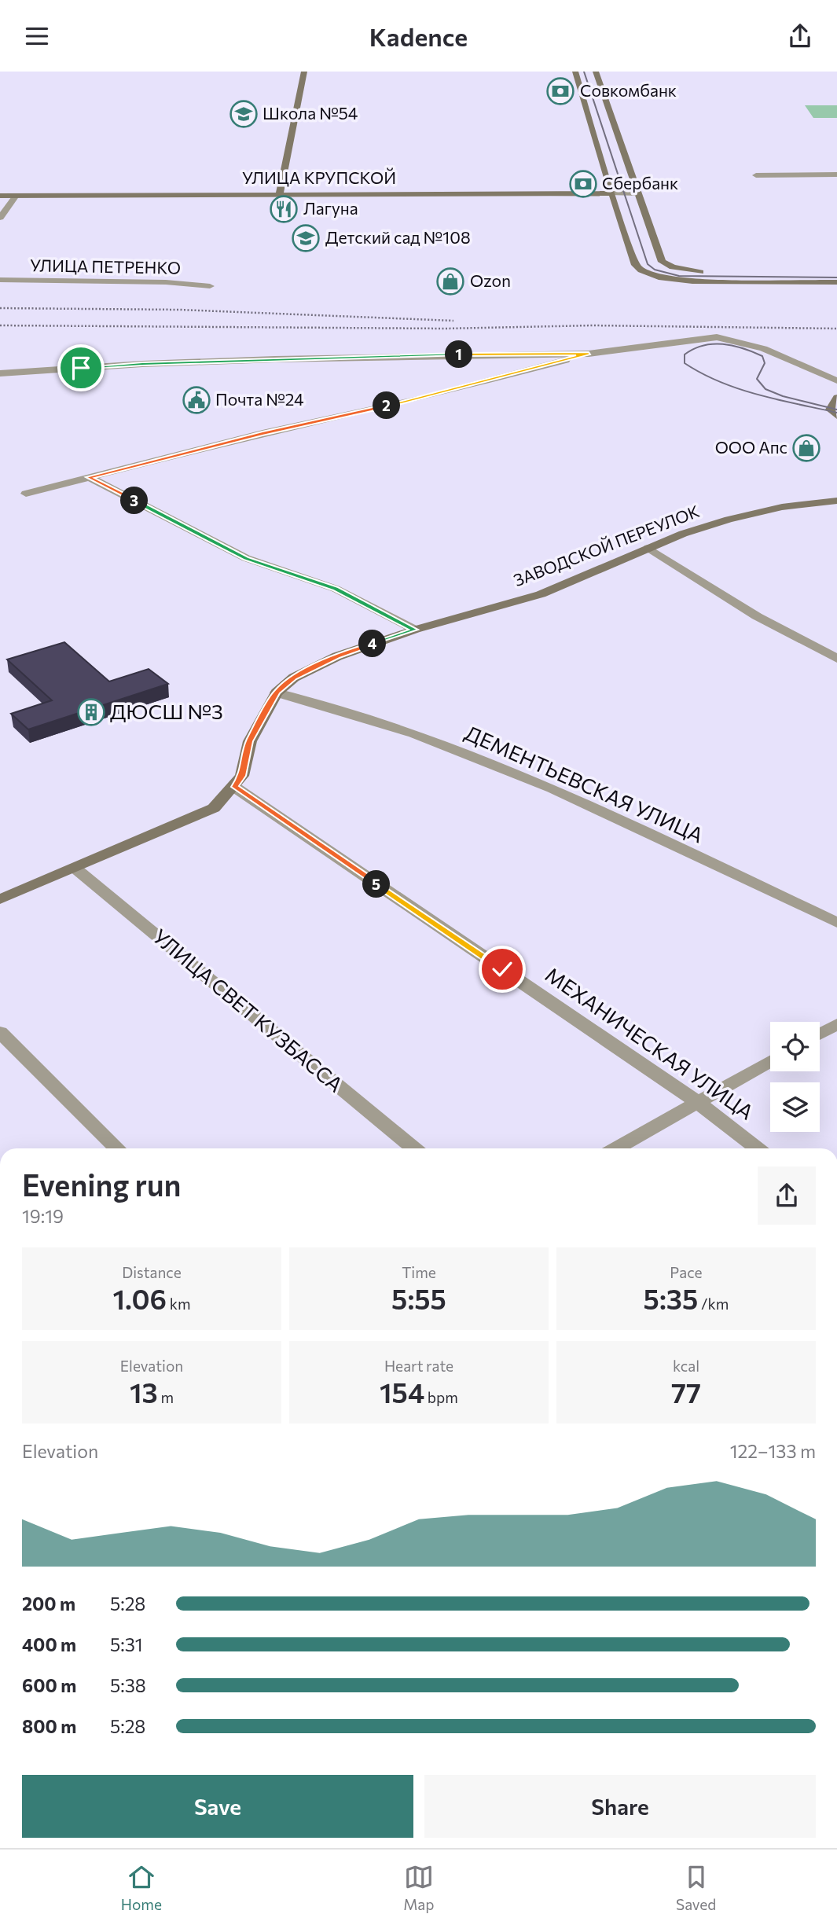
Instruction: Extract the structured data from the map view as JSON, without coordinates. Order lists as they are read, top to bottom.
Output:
{
  "streets": {
    "main road": ["УЛИЦА КРУПСКОЙ", "ЗАВОДСКОЙ ПЕРЕУЛОК"],
    "street": [
      "УЛИЦА ПЕТРЕНКО",
      "ДЕМЕНТЬЕВСКАЯ УЛИЦА",
      "УЛИЦА СВЕТ КУЗБАССА",
      "МЕХАНИЧЕСКАЯ УЛИЦА"
    ]
  },
  "crossings": [
    ["ЗАВОДСКОЙ ПЕРЕУЛОК", "ДЕМЕНТЬЕВСКАЯ УЛИЦА"],
    ["ЗАВОДСКОЙ ПЕРЕУЛОК", "УЛИЦА СВЕТ КУЗБАССА"],
    ["ЗАВОДСКОЙ ПЕРЕУЛОК", "МЕХАНИЧЕСКАЯ УЛИЦА"]
  ],
  "places": {
    "bank": ["Совкомбанк", "Сбербанк"],
    "school or university": ["Школа №54", "Детский сад №108"],
    "restaurant": ["Лагуна"],
    "shop": ["Ozon", "ООО Апс"],
    "public building": ["Почта №24"],
    "building": ["ДЮСШ №3"]
  },
  "page": {
    "header": "Kadence",
    "pins": [
      "1",
      "2",
      "3",
      "4",
      "5"
    ],
    "heading": ["Evening run", "19:19"],
    "stats": [
      ["Distance", "1.06 km"],
      ["Time", "5:55"],
      ["Pace", "5:35 /km"],
      ["Elevation", "13 m"],
      ["Heart rate", "154 bpm"],
      ["kcal", "77"]
    ],
    "chart": ["Elevation", "122–133 m"],
    "list": [
      {
        "name": "200 m",
        "note": "5:28"
      },
      {
        "name": "400 m",
        "note": "5:31"
      },
      {
        "name": "600 m",
        "note": "5:38"
      },
      {
        "name": "800 m",
        "note": "5:28"
      }
    ],
    "buttons": ["Save", "Share"],
    "tabs": ["Home", "Map", "Saved"]
  }
}
